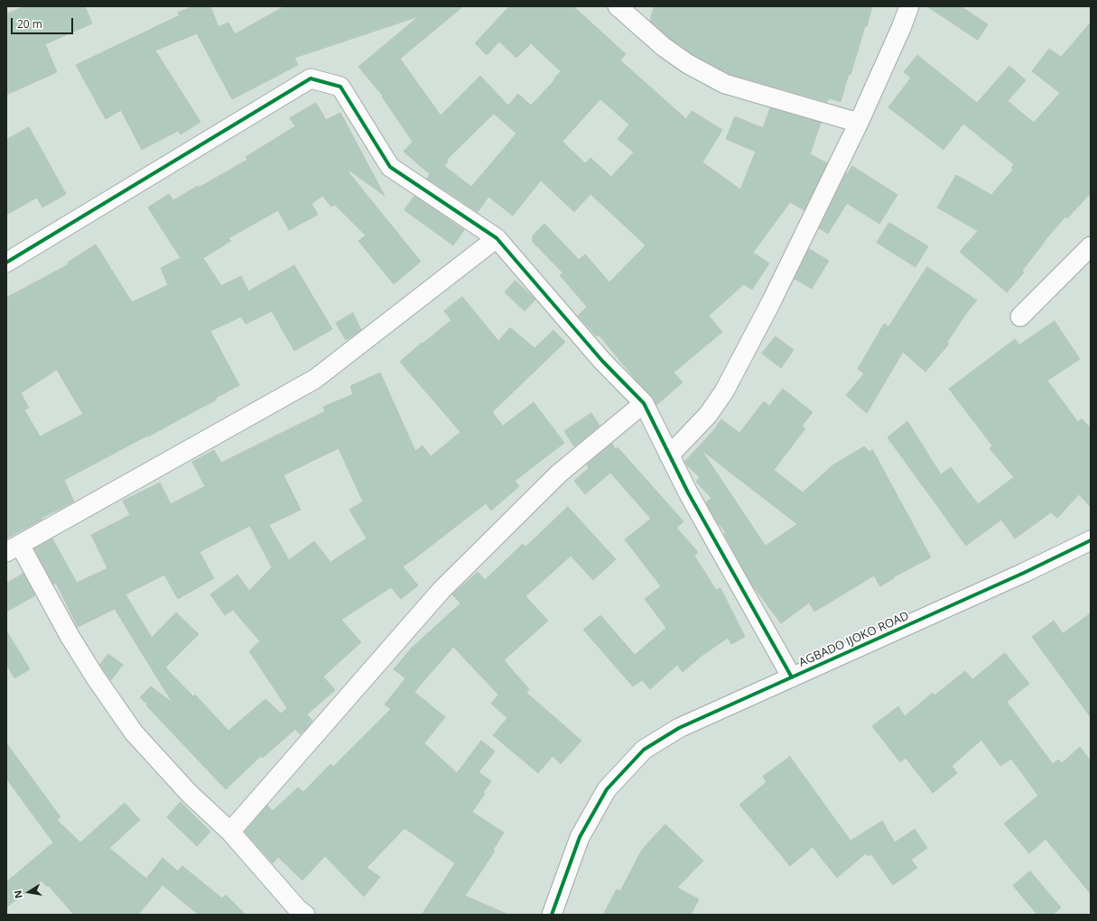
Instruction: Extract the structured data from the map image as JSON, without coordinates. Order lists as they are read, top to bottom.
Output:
{
  "streets": {
    "street": ["AGBADO IJOKO ROAD"]
  },
  "scale_bar": "20 m",
  "north": "left"
}
